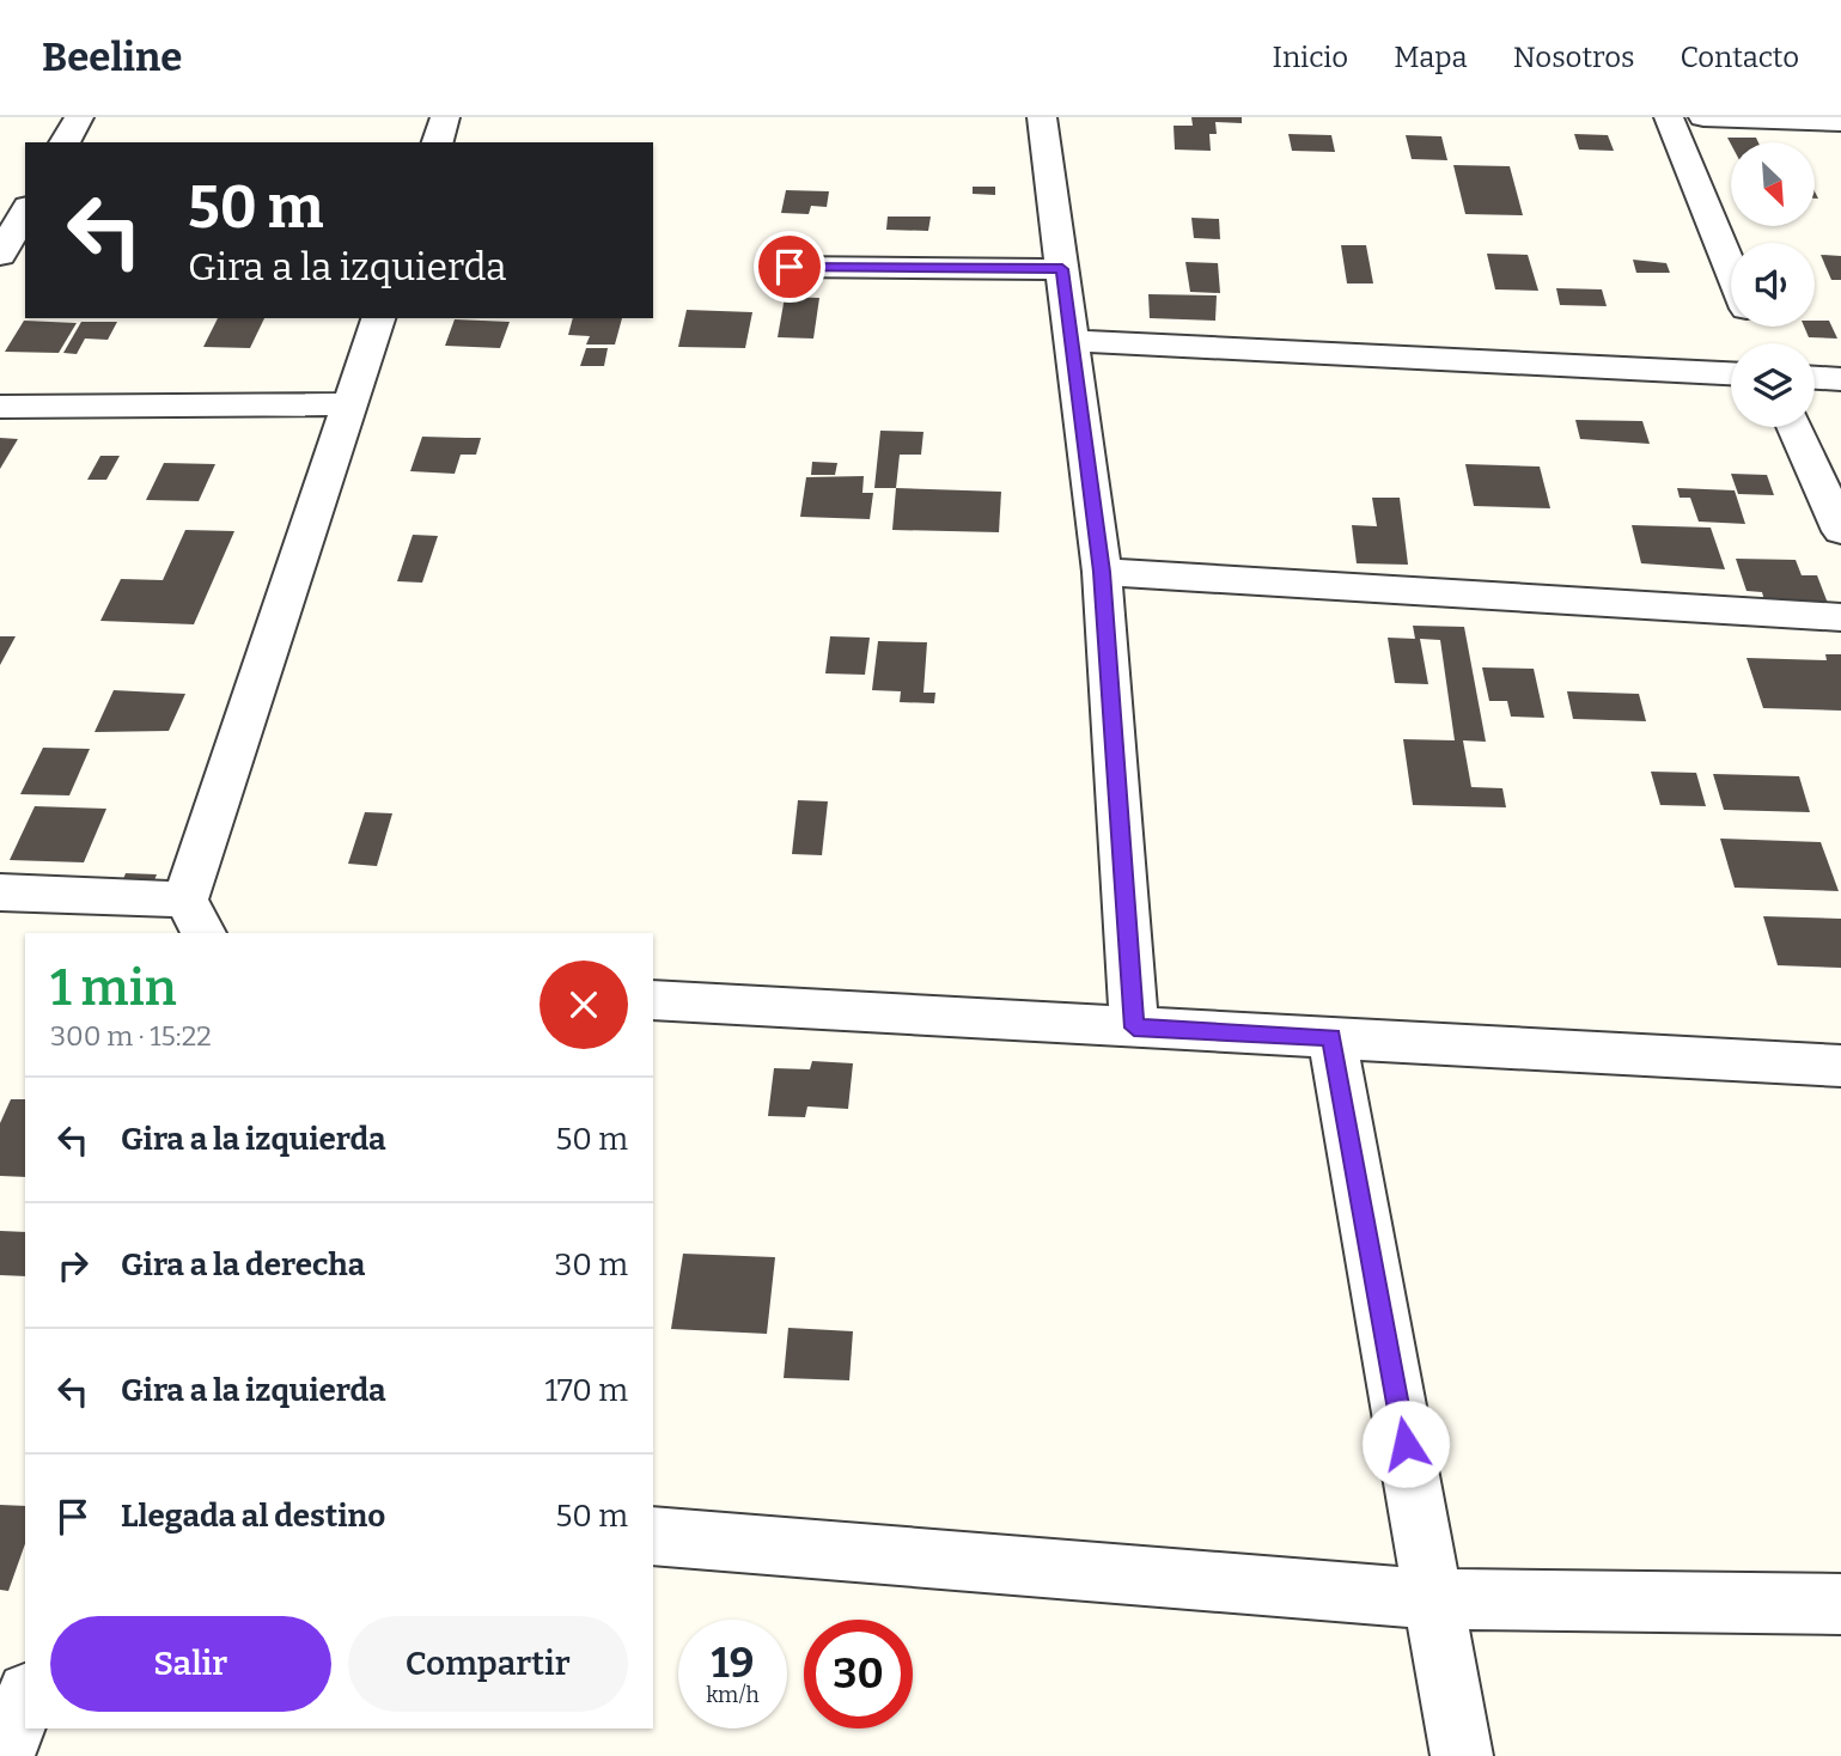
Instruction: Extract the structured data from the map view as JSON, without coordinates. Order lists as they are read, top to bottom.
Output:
{
  "north": "bottom right",
  "page": {
    "header": "Beeline",
    "nav": [
      "Inicio",
      "Mapa",
      "Nosotros",
      "Contacto"
    ],
    "turn": ["50 m", "Gira a la izquierda"],
    "heading": ["1 min", "300 m · 15:22"],
    "list": [
      {
        "name": "Gira a la izquierda",
        "value": "50 m"
      },
      {
        "name": "Gira a la derecha",
        "value": "30 m"
      },
      {
        "name": "Gira a la izquierda",
        "value": "170 m"
      },
      {
        "name": "Llegada al destino",
        "value": "50 m"
      }
    ],
    "buttons": ["Salir", "Compartir"],
    "speed": "19 km/h",
    "limit": "30"
  }
}
